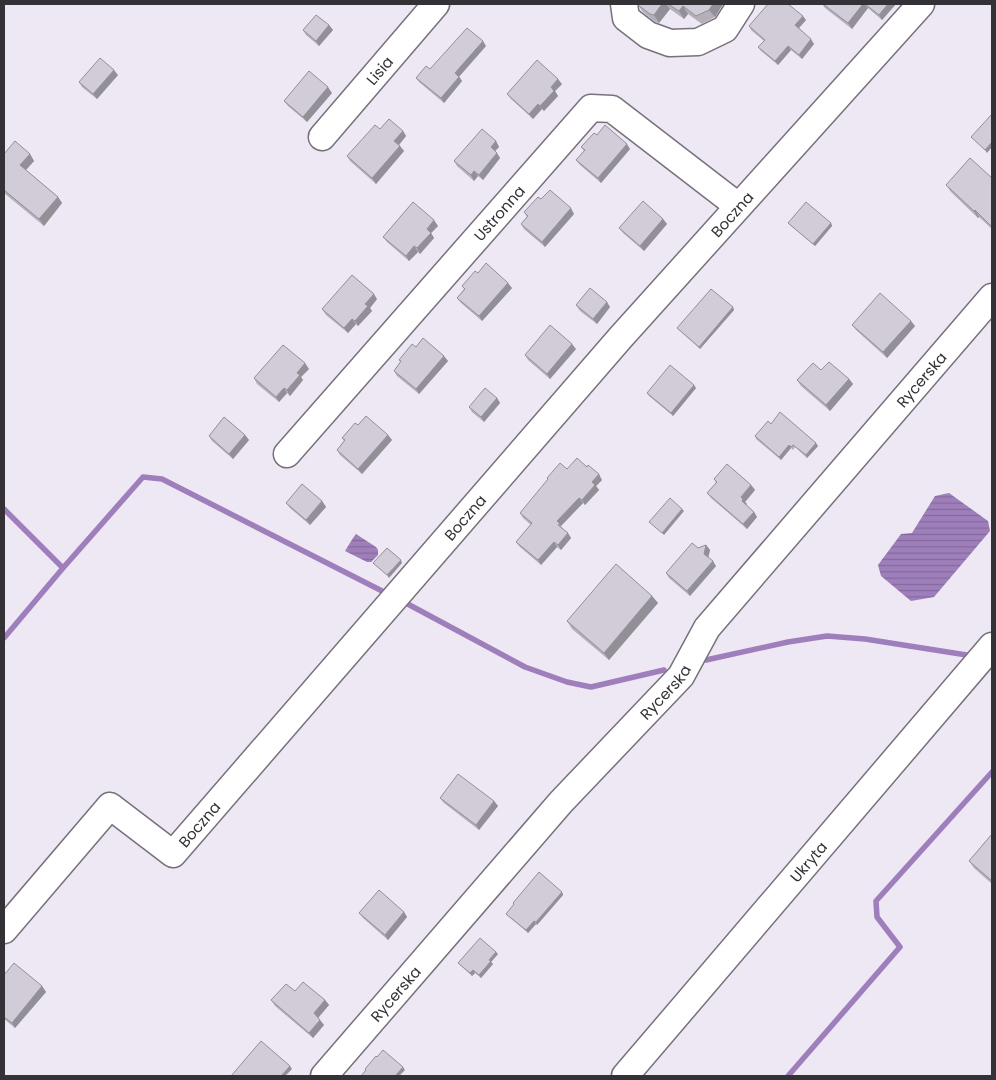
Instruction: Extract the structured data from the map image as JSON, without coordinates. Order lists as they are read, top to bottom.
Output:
{
  "streets": {
    "street": [
      "Lisia",
      "Ustronna",
      "Boczna",
      "Rycerska",
      "Ukryta"
    ]
  },
  "crossings": [
    ["Ustronna", "Boczna"]
  ]
}
